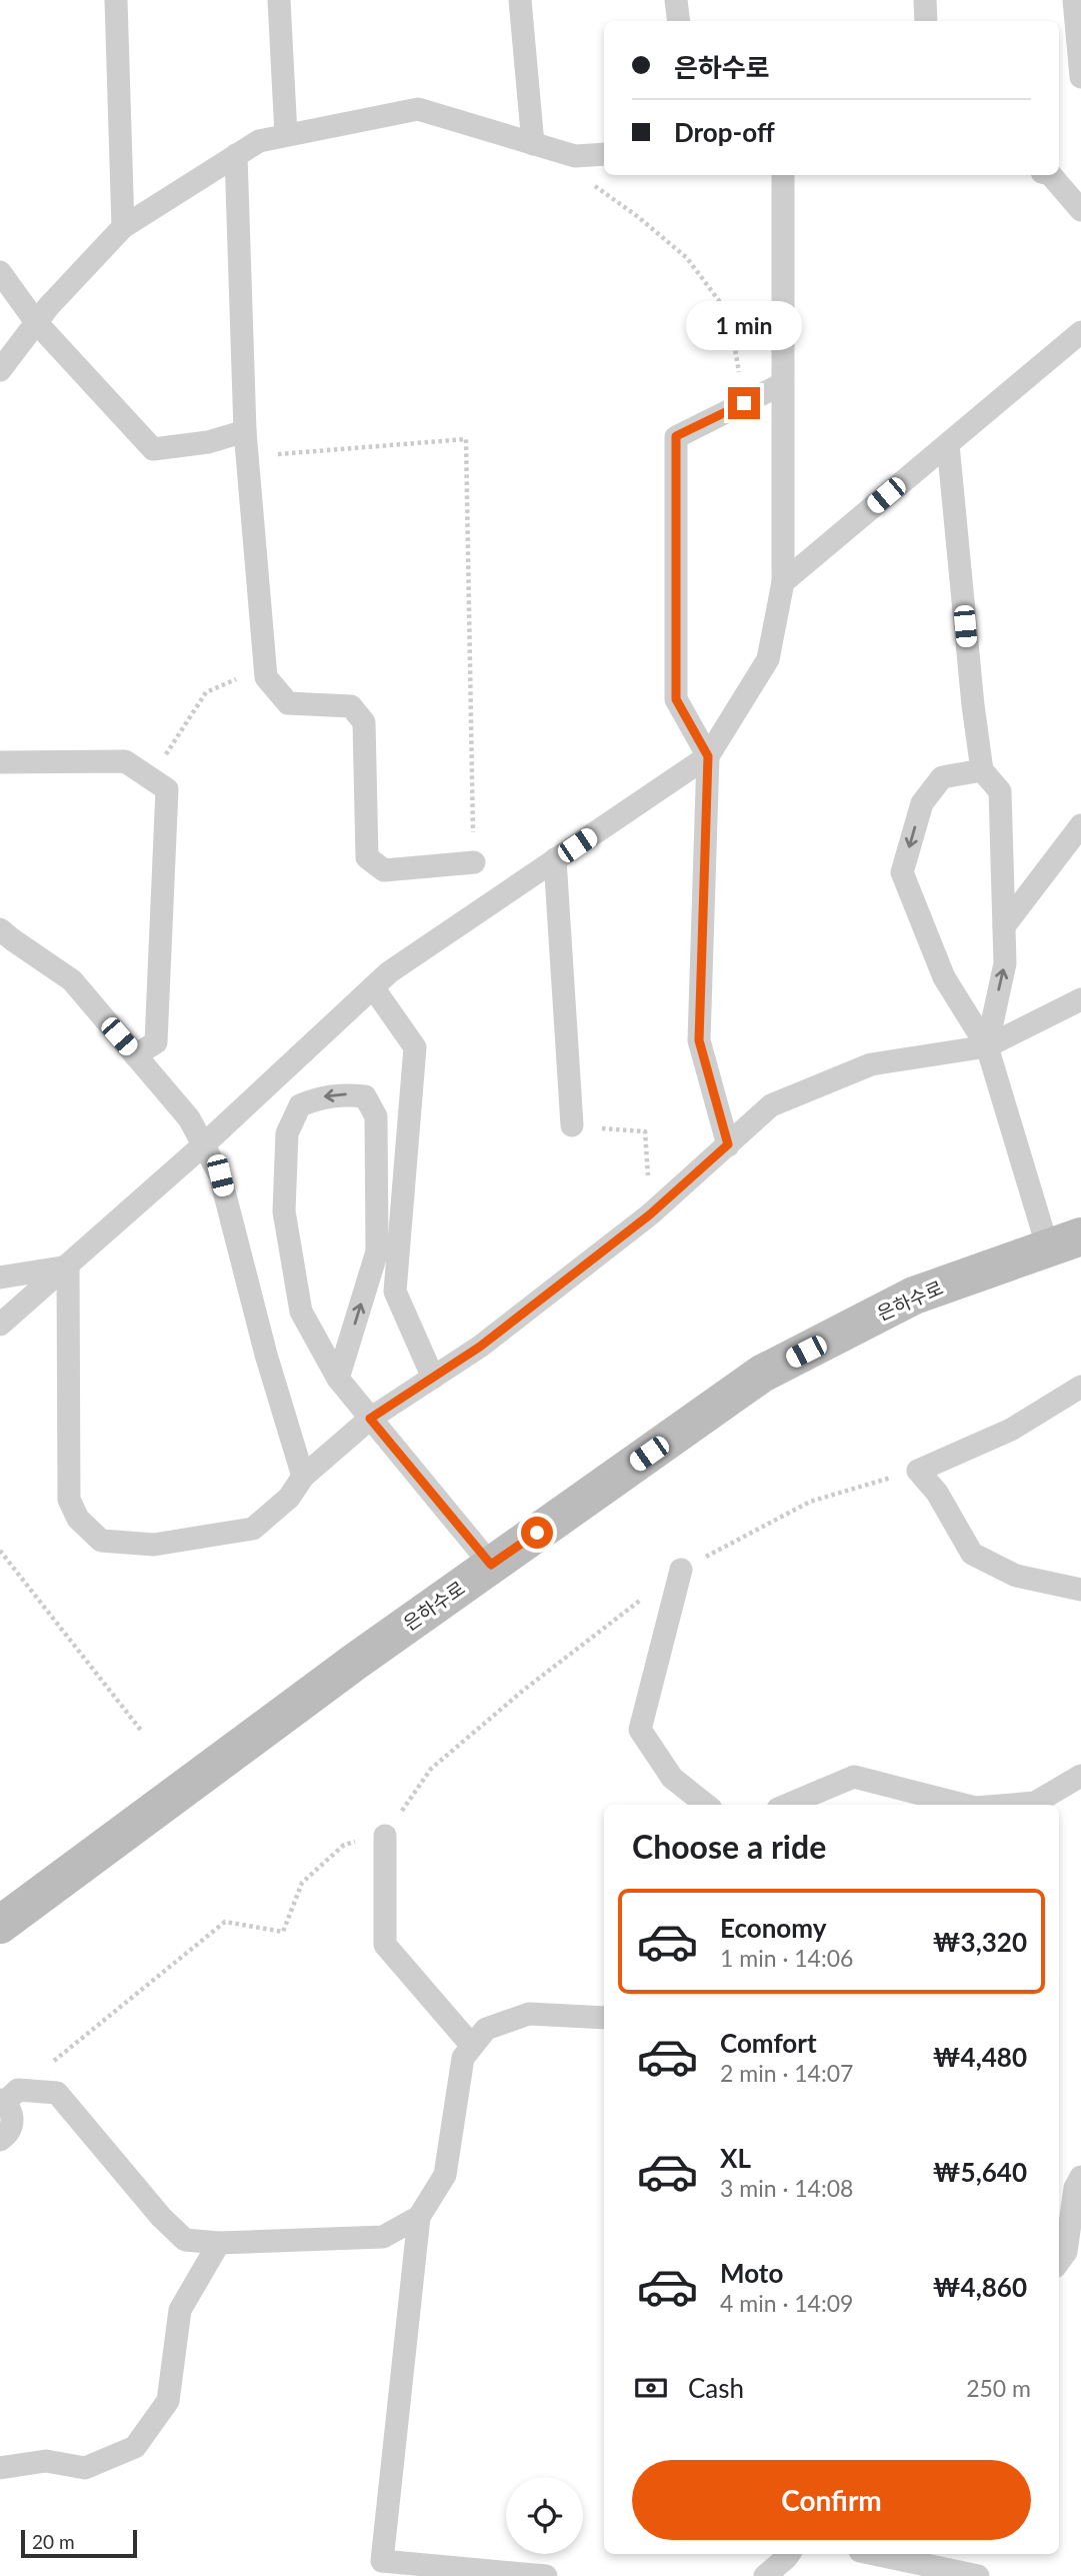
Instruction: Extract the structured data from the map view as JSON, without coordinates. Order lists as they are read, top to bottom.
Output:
{
  "streets": {
    "street": ["은하수로"]
  },
  "scale_bar": "20 m",
  "page": {
    "banner": ["은하수로", "Drop-off"],
    "bubble": "1 min",
    "heading": "Choose a ride",
    "list": [
      {
        "name": "Economy",
        "note": "1 min · 14:06",
        "value": "₩3,320"
      },
      {
        "name": "Comfort",
        "note": "2 min · 14:07",
        "value": "₩4,480"
      },
      {
        "name": "XL",
        "note": "3 min · 14:08",
        "value": "₩5,640"
      },
      {
        "name": "Moto",
        "note": "4 min · 14:09",
        "value": "₩4,860"
      }
    ],
    "pay": ["Cash", "250 m"],
    "buttons": "Confirm",
    "scale": "20 m"
  }
}
